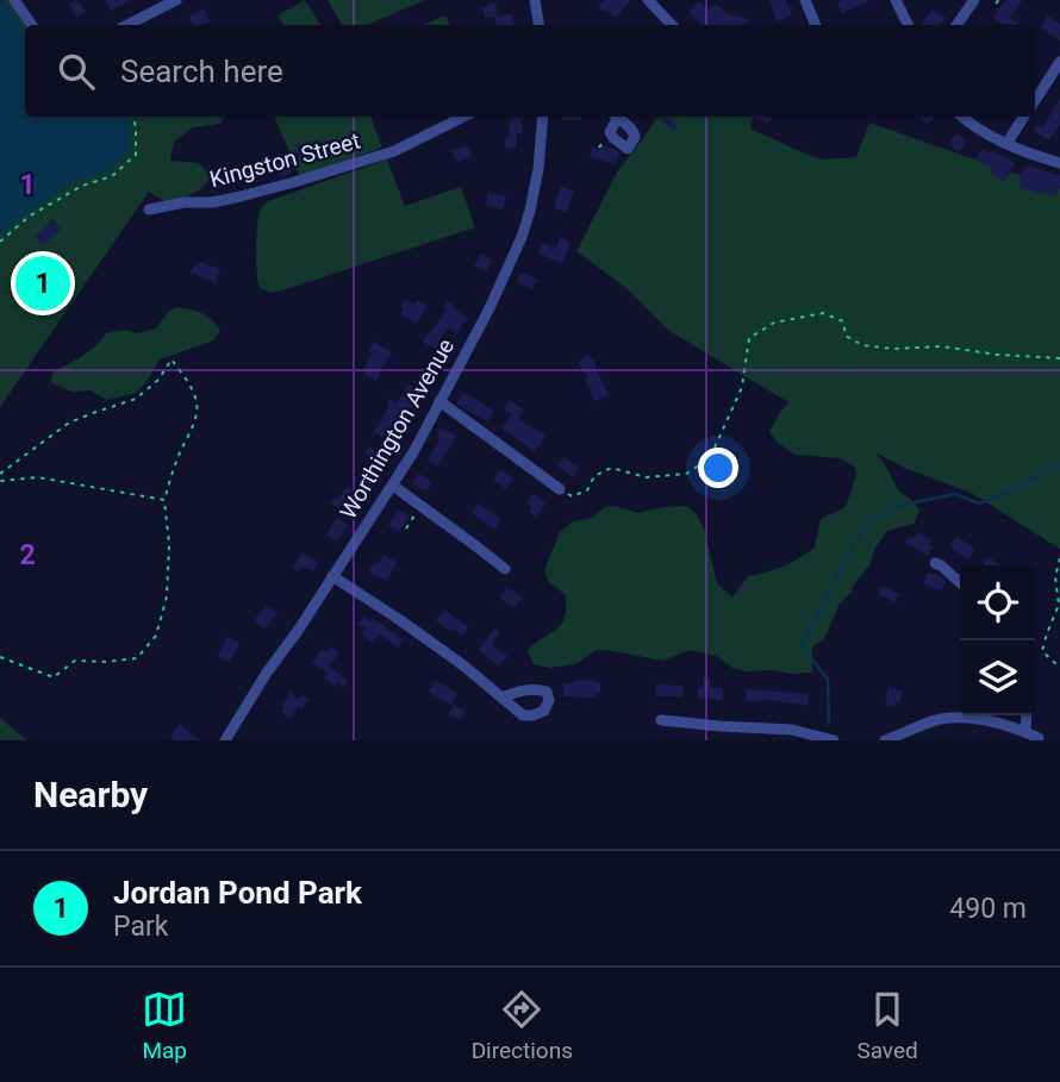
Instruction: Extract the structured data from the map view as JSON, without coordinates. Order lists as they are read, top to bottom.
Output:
{
  "streets": {
    "street": ["Kingston Street", "Worthington Avenue"]
  },
  "page": {
    "search": "Search here",
    "pins": "1",
    "heading": "Nearby",
    "list": [
      {
        "mark": "1",
        "name": "Jordan Pond Park",
        "note": "Park",
        "value": "490 m"
      }
    ],
    "nav": ["Map", "Directions", "Saved"]
  },
  "grid": {
    "rows": ["1", "2"]
  }
}
